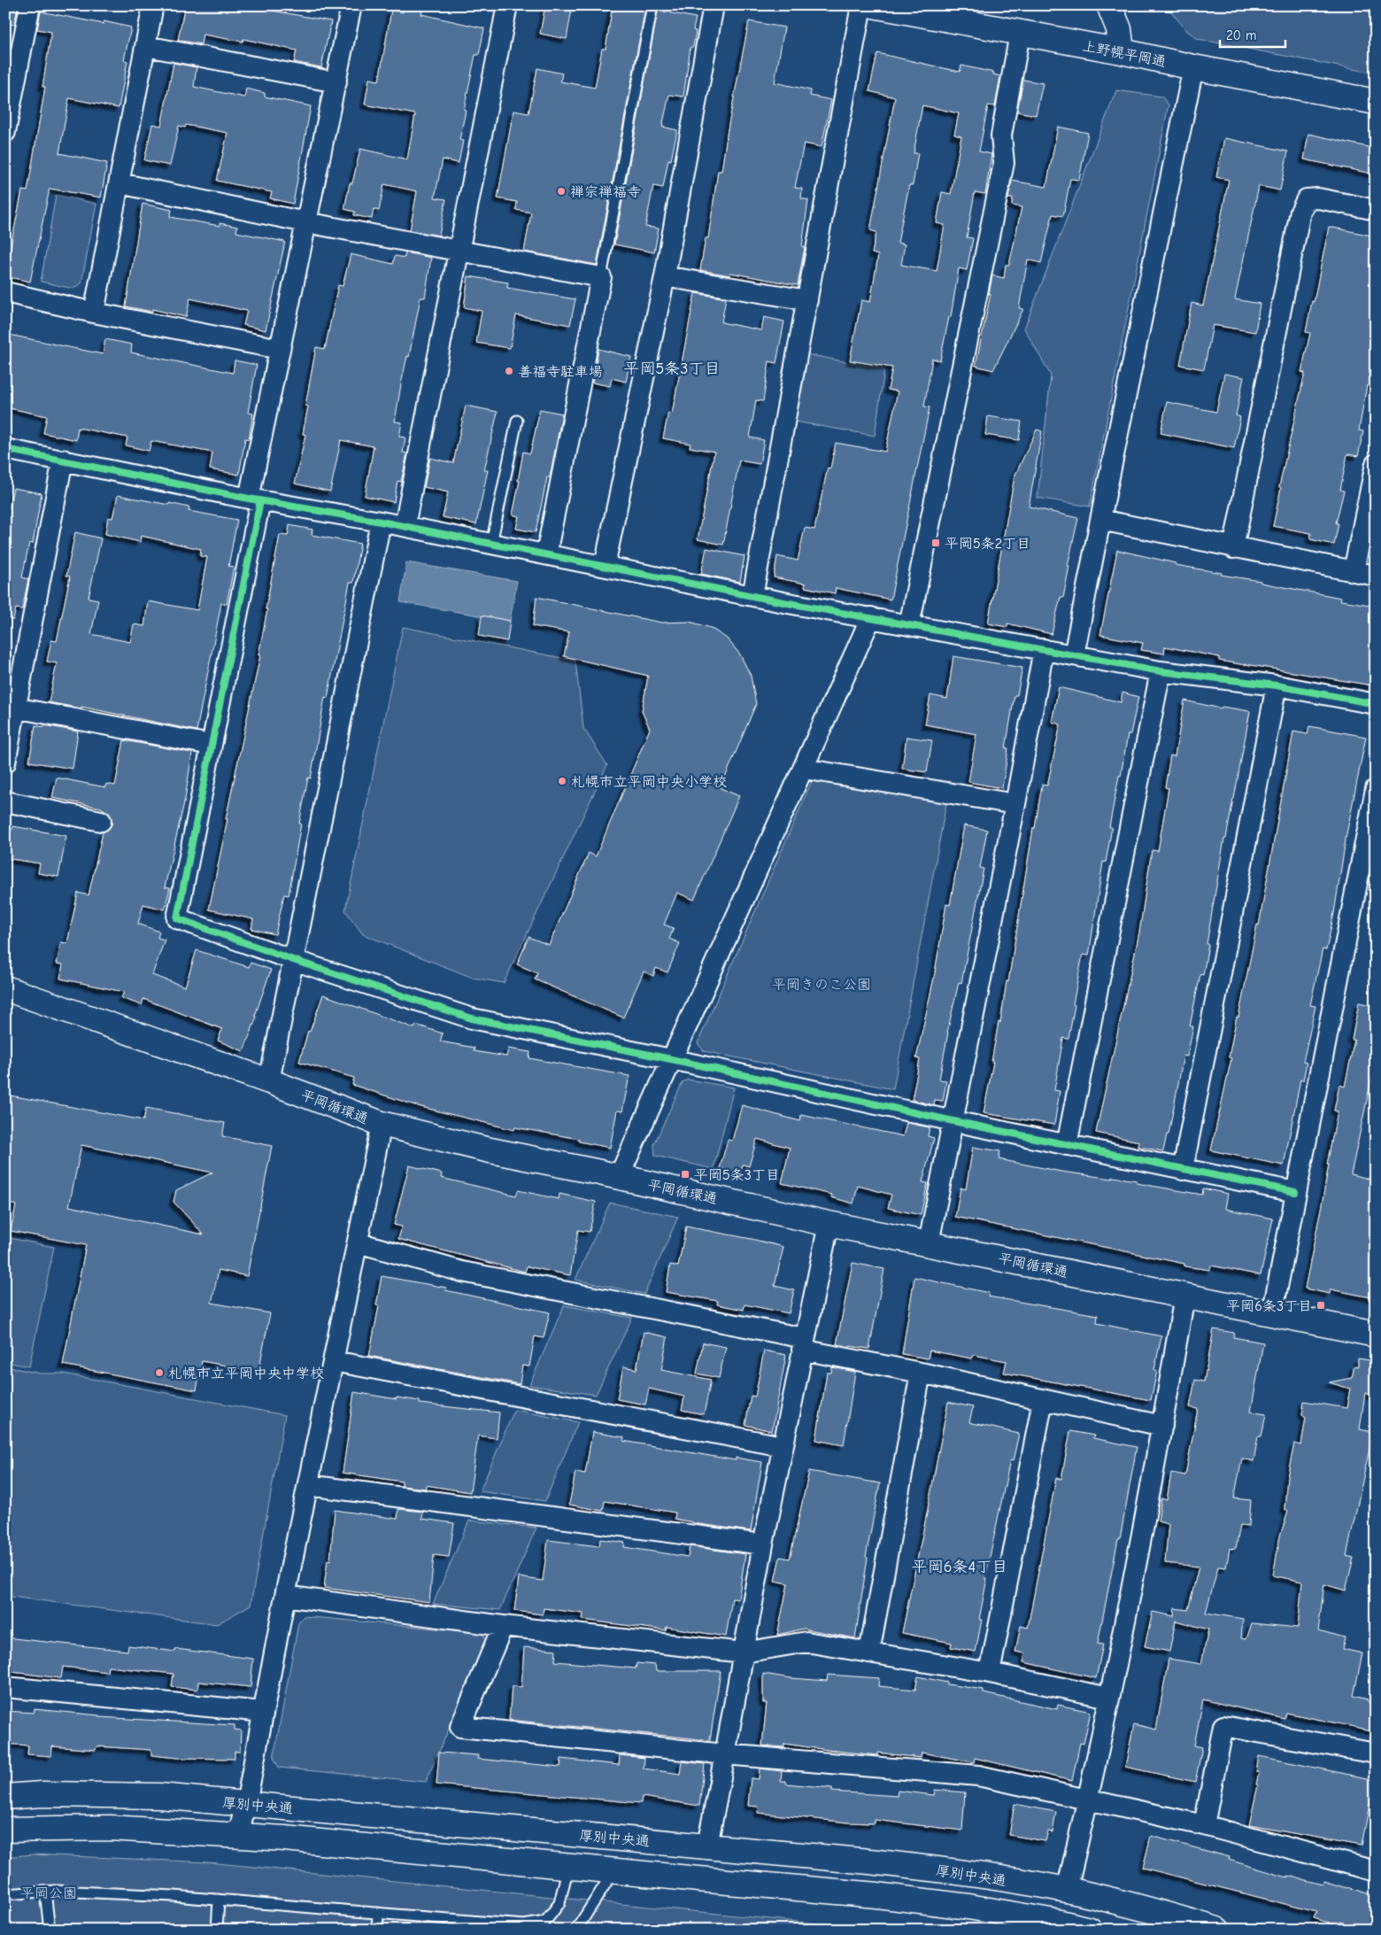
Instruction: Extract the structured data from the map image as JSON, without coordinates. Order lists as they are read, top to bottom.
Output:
{
  "streets": {
    "main road": ["上野幌平岡通", "平岡循環通", "厚別中央通"]
  },
  "districts": ["平岡5条3丁目", "平岡6条4丁目"],
  "parks": ["平岡きのこ公園", "平岡公園"],
  "places": {
    "other": [
      "禅宗禅福寺",
      "善福寺駐車場",
      "札幌市立平岡中央小学校",
      "札幌市立平岡中央中学校"
    ],
    "transit": ["平岡5条2丁目", "平岡5条3丁目", "平岡6条3丁目"]
  },
  "scale_bar": "20 m"
}
